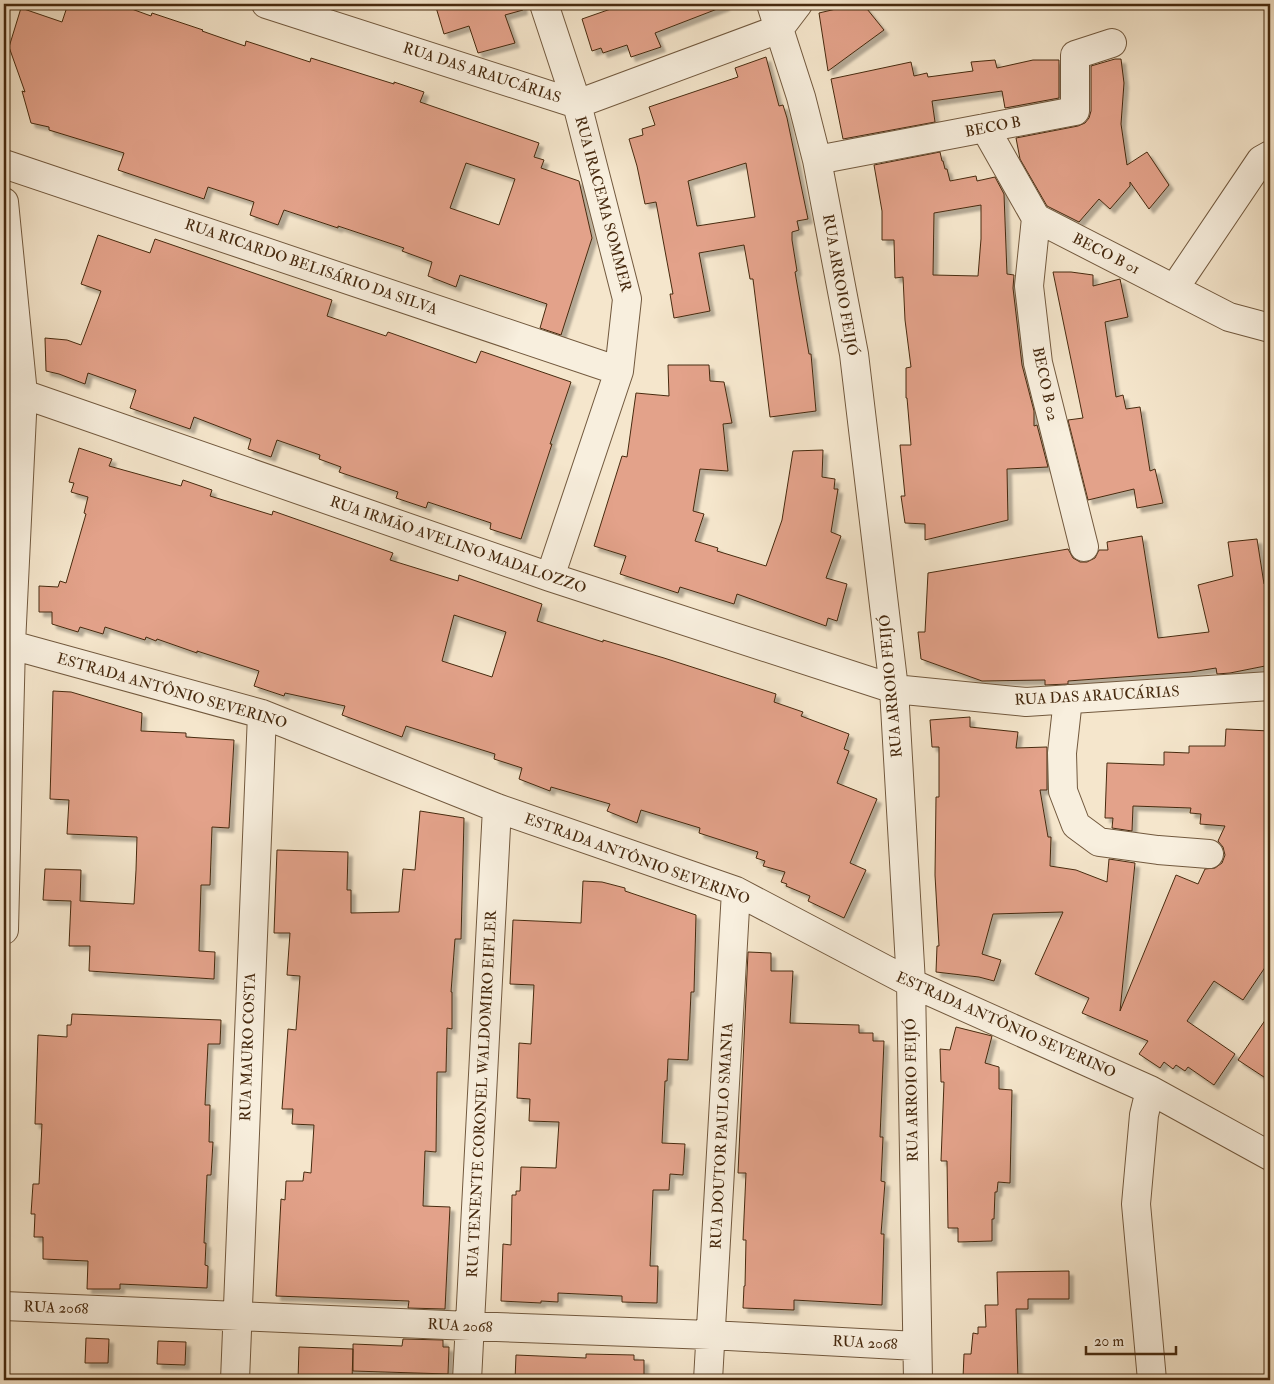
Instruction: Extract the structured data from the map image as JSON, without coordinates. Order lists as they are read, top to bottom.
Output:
{
  "streets": {
    "street": [
      "RUA DAS ARAUCÁRIAS",
      "BECO B",
      "RUA IRACEMA SOMMER",
      "BECO B 01",
      "RUA RICARDO BELISÁRIO DA SILVA",
      "RUA ARROIO FEIJÓ",
      "BECO B 02",
      "RUA IRMÃO AVELINO MADALOZZO",
      "ESTRADA ANTÔNIO SEVERINO",
      "RUA MAURO COSTA",
      "RUA TENENTE CORONEL WALDOMIRO EIFLER",
      "RUA DOUTOR PAULO SMANIA",
      "RUA 2068"
    ]
  },
  "crossings": [
    ["RUA DAS ARAUCÁRIAS", "RUA IRACEMA SOMMER"],
    ["RUA DAS ARAUCÁRIAS", "RUA ARROIO FEIJÓ"],
    ["RUA DAS ARAUCÁRIAS", "RUA IRMÃO AVELINO MADALOZZO"],
    ["BECO B", "RUA ARROIO FEIJÓ"],
    ["RUA IRACEMA SOMMER", "RUA RICARDO BELISÁRIO DA SILVA"],
    ["RUA IRACEMA SOMMER", "RUA IRMÃO AVELINO MADALOZZO"],
    ["BECO B 01", "BECO B 02"],
    ["RUA ARROIO FEIJÓ", "RUA IRMÃO AVELINO MADALOZZO"],
    ["RUA ARROIO FEIJÓ", "ESTRADA ANTÔNIO SEVERINO"],
    ["RUA ARROIO FEIJÓ", "RUA 2068"],
    ["ESTRADA ANTÔNIO SEVERINO", "RUA MAURO COSTA"],
    ["ESTRADA ANTÔNIO SEVERINO", "RUA TENENTE CORONEL WALDOMIRO EIFLER"],
    ["ESTRADA ANTÔNIO SEVERINO", "RUA DOUTOR PAULO SMANIA"],
    ["RUA MAURO COSTA", "RUA 2068"],
    ["RUA TENENTE CORONEL WALDOMIRO EIFLER", "RUA 2068"],
    ["RUA DOUTOR PAULO SMANIA", "RUA 2068"]
  ],
  "scale_bar": "20 m"
}
